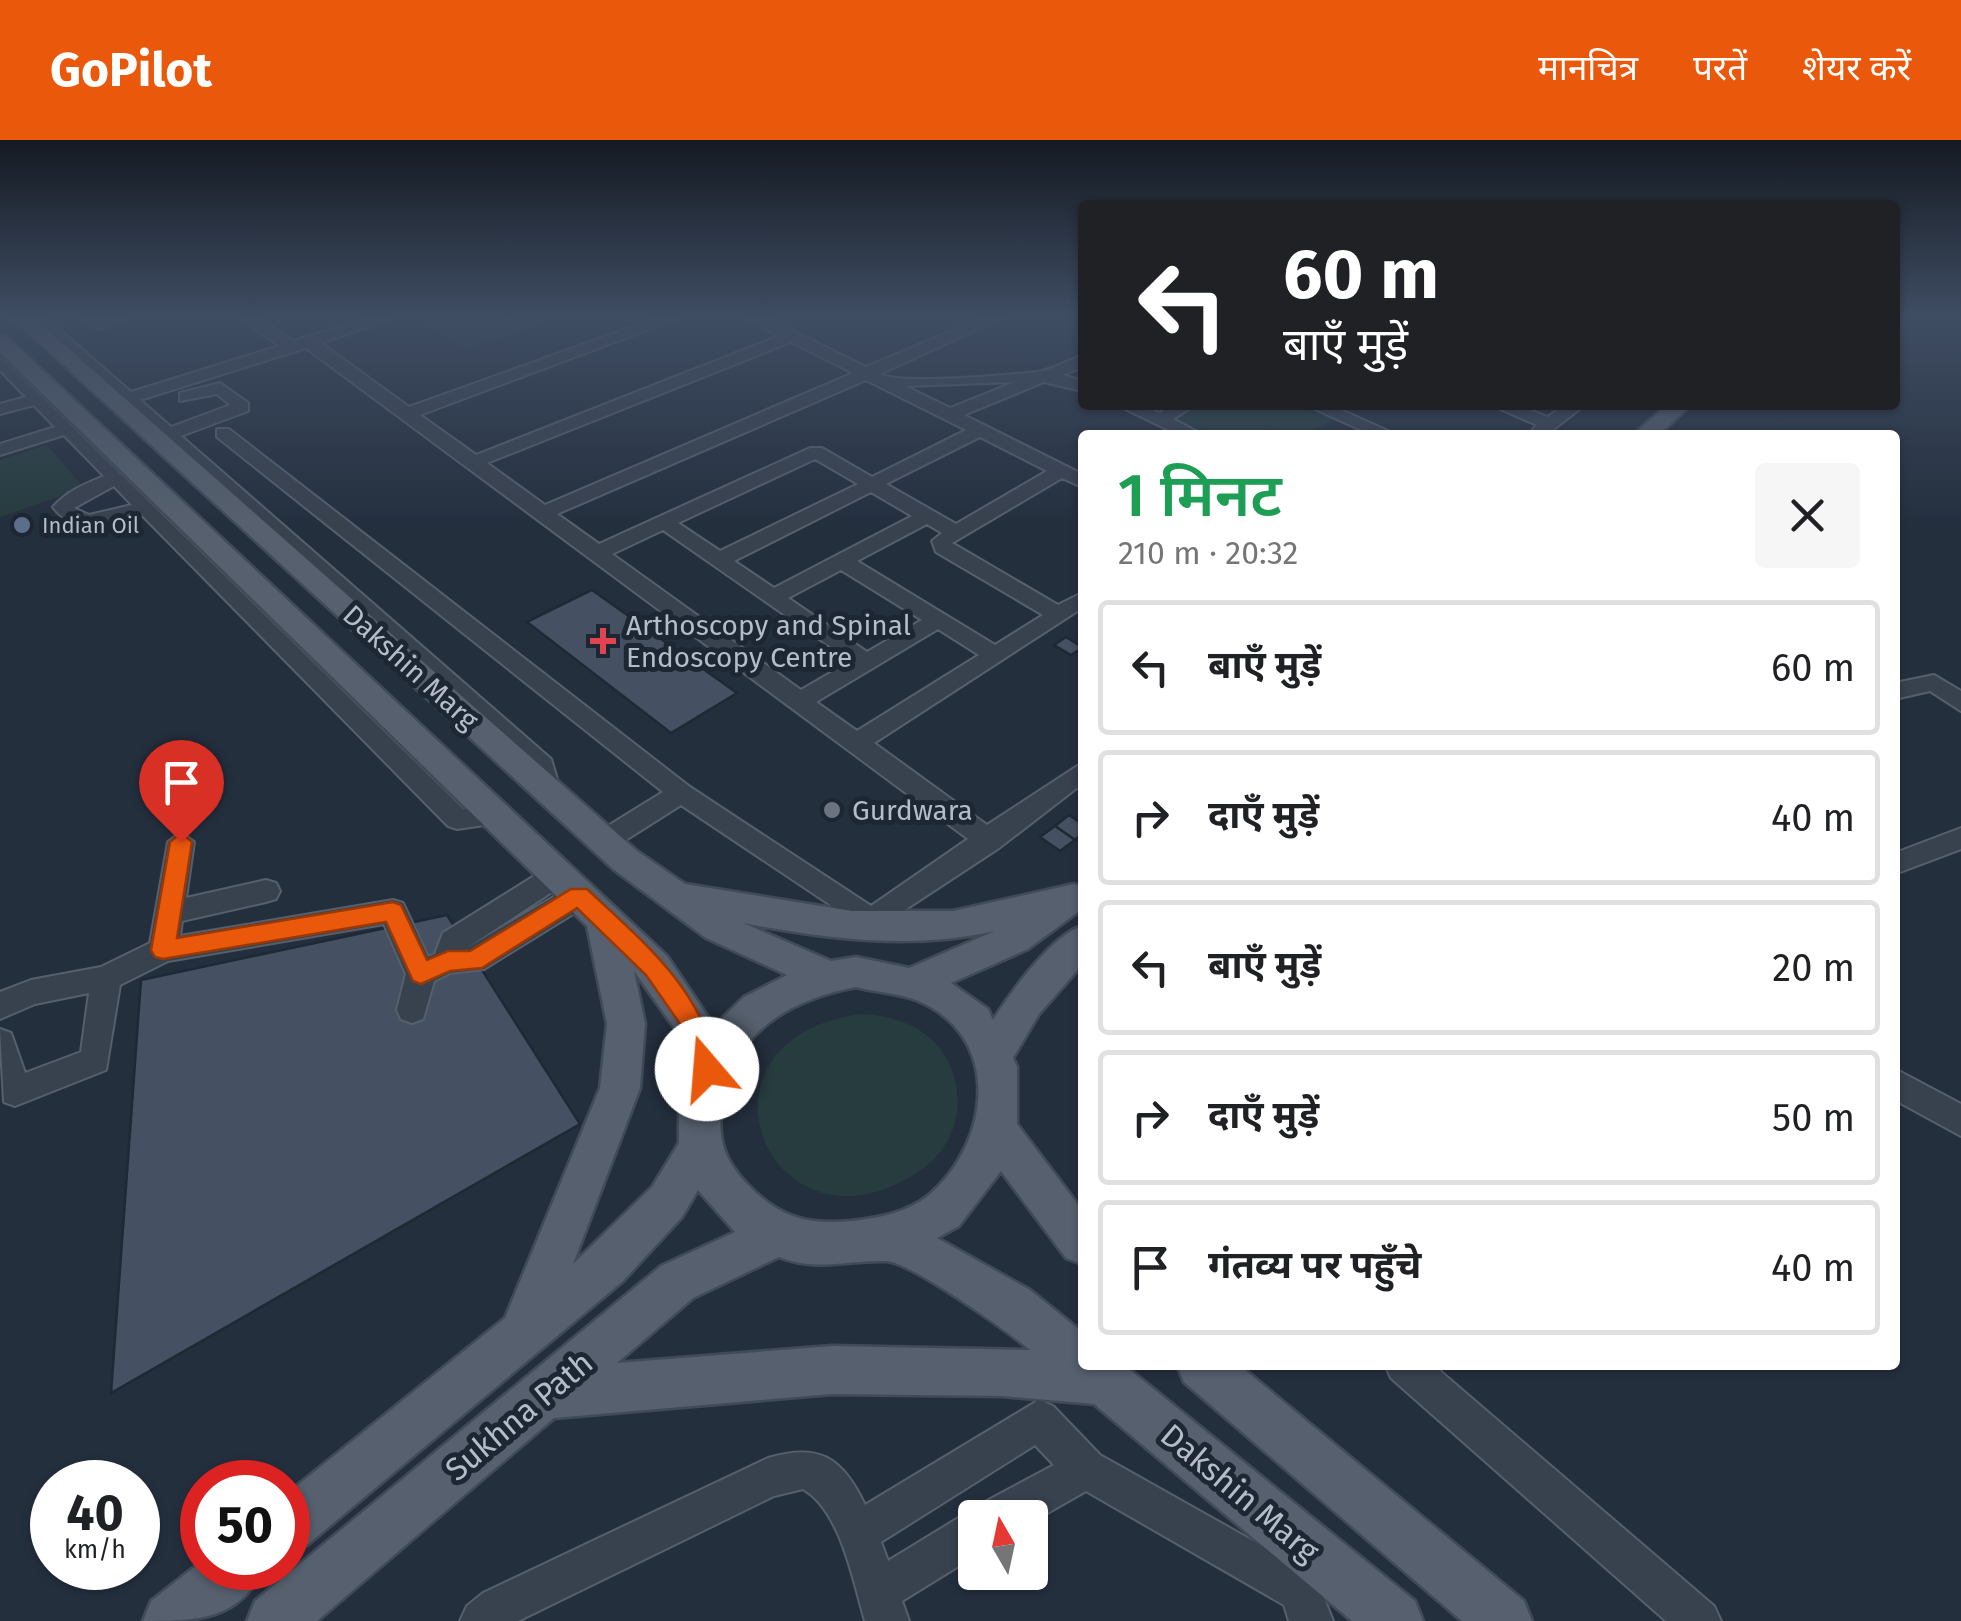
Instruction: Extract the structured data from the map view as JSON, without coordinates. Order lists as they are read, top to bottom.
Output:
{
  "streets": {
    "main road": ["Dakshin Marg", "Sukhna Path"]
  },
  "crossings": [
    ["Dakshin Marg", "Sukhna Path"]
  ],
  "places": {
    "other": ["Indian Oil", "Gurdwara"],
    "health": ["Arthoscopy and Spinal Endoscopy Centre"]
  },
  "north": "top",
  "page": {
    "header": "GoPilot",
    "nav": ["मानचित्र", "परतें", "शेयर करें"],
    "turn": ["60 m", "बाएँ मुड़ें"],
    "heading": ["1 मिनट", "210 m · 20:32"],
    "list": [
      {
        "name": "बाएँ मुड़ें",
        "value": "60 m"
      },
      {
        "name": "दाएँ मुड़ें",
        "value": "40 m"
      },
      {
        "name": "बाएँ मुड़ें",
        "value": "20 m"
      },
      {
        "name": "दाएँ मुड़ें",
        "value": "50 m"
      },
      {
        "name": "गंतव्य पर पहुँचे",
        "value": "40 m"
      }
    ],
    "speed": "40 km/h",
    "limit": "50"
  }
}
